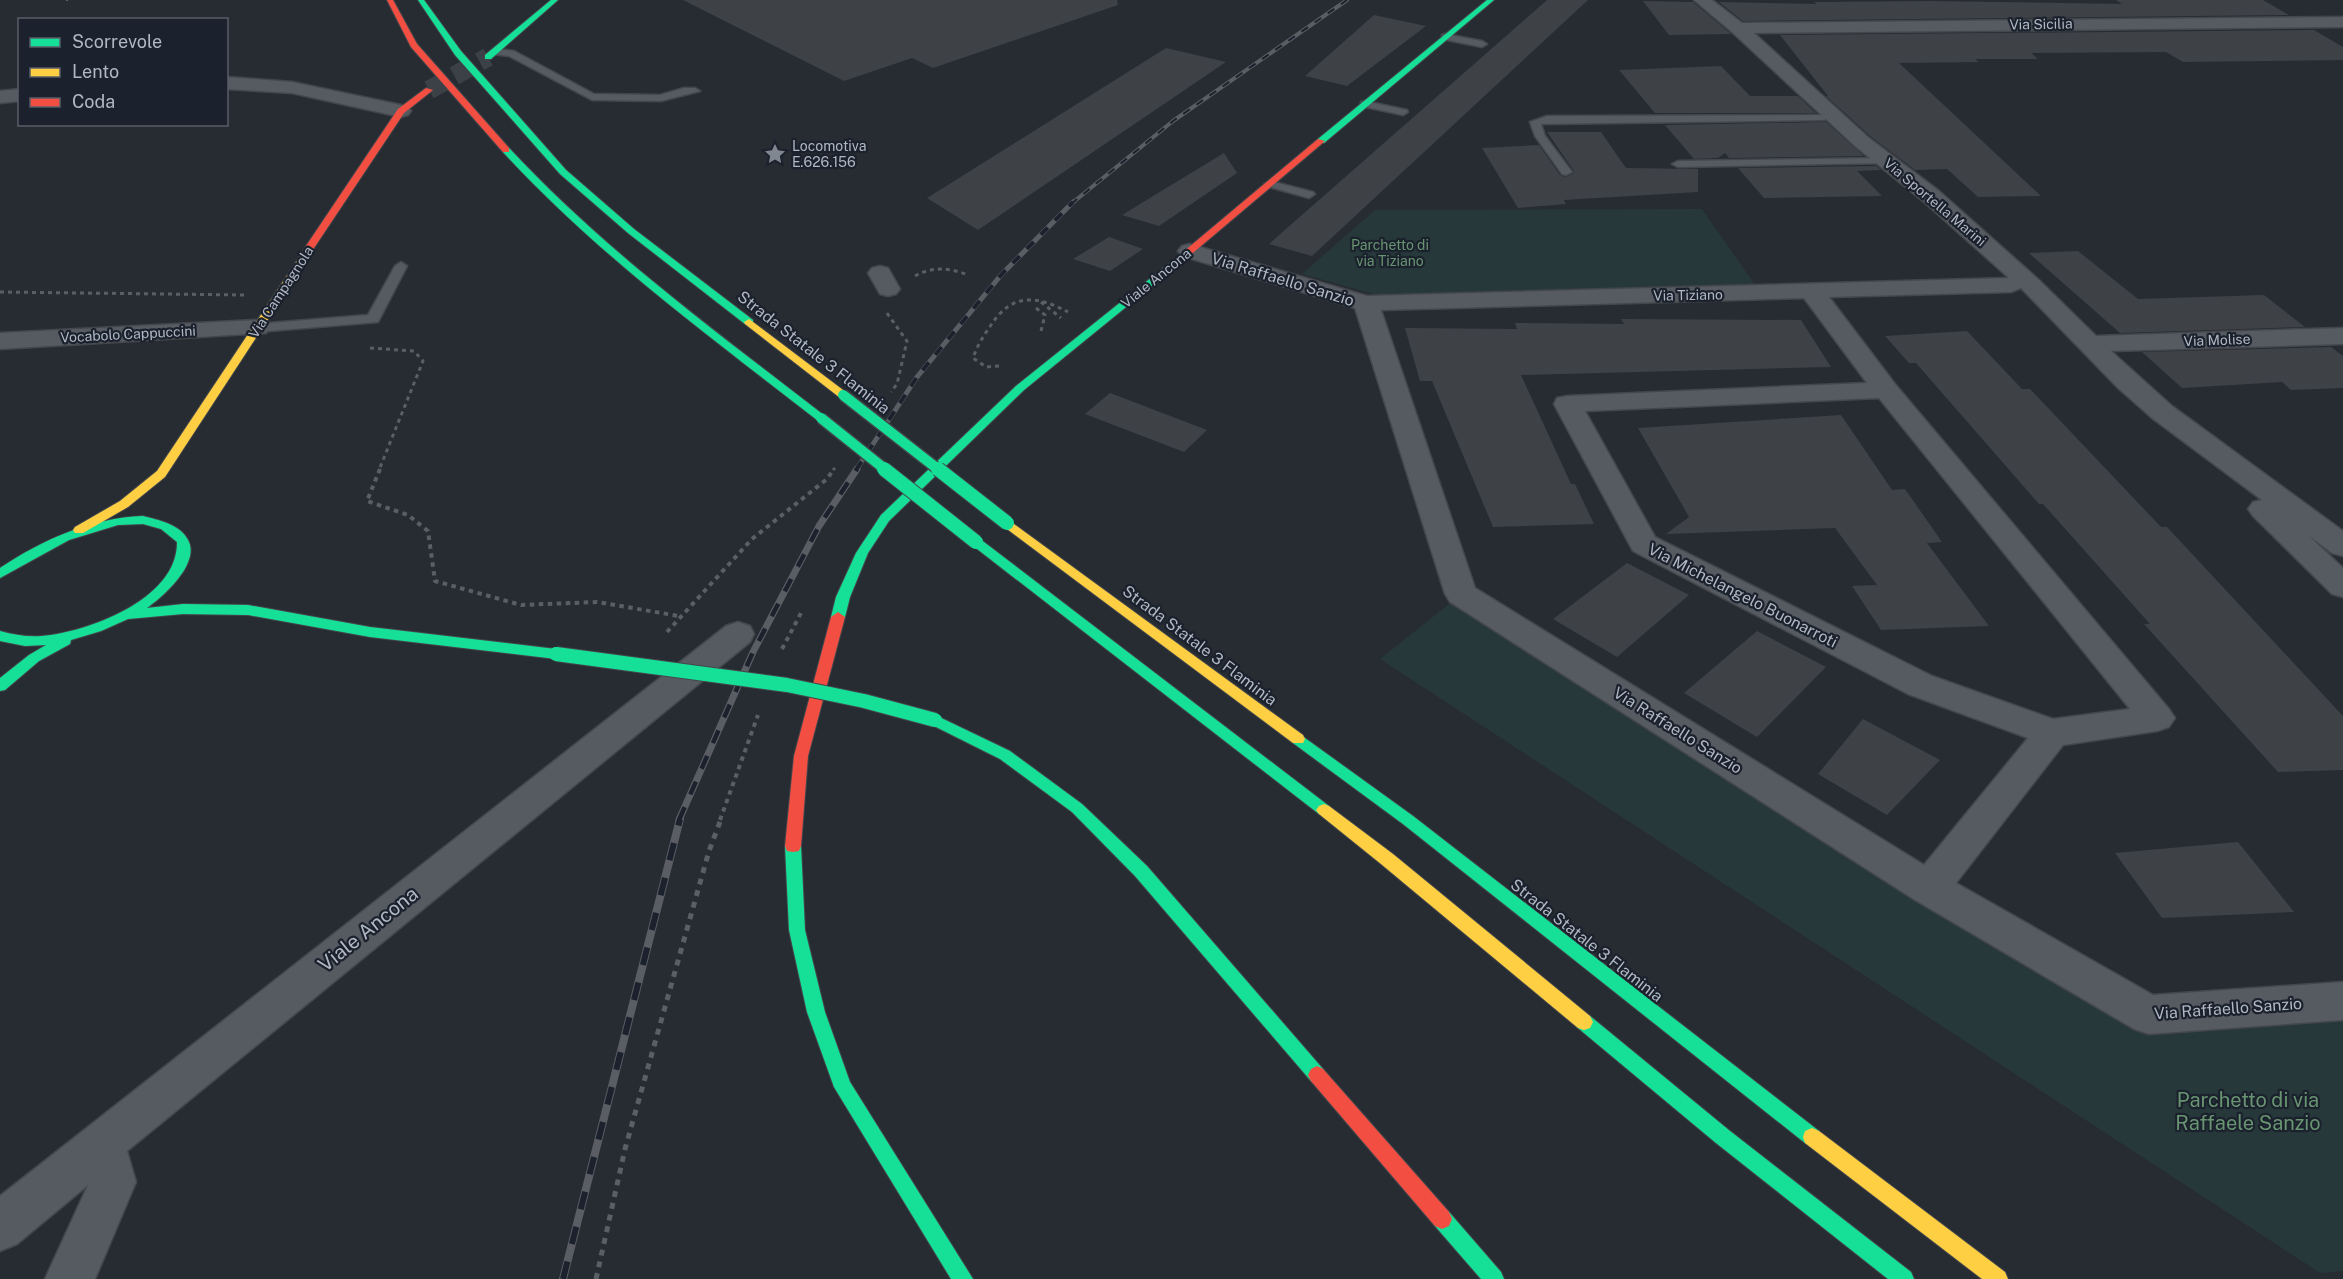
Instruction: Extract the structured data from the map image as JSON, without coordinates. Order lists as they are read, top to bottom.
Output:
{
  "streets": {
    "main road": ["Viale Ancona", "Via Campagnola", "Strada Statale 3 Flaminia"],
    "street": [
      "Via Sicilia",
      "Via Sportella Marini",
      "Via Raffaello Sanzio",
      "Via Tiziano",
      "Vocabolo Cappuccini",
      "Via Molise",
      "Via Michelangelo Buonarroti"
    ]
  },
  "crossings": [
    ["Via Sicilia", "Via Sportella Marini"],
    ["Via Sportella Marini", "Via Molise"],
    ["Viale Ancona", "Via Raffaello Sanzio"],
    ["Via Raffaello Sanzio", "Via Tiziano"],
    ["Via Campagnola", "Vocabolo Cappuccini"],
    ["Via Tiziano", "Via Michelangelo Buonarroti"]
  ],
  "parks": ["Parchetto di via Tiziano", "Parchetto di via Raffaele Sanzio"],
  "places": {
    "place": ["Locomotiva E.626.156"]
  },
  "legend": ["Scorrevole", "Lento", "Coda"]
}
